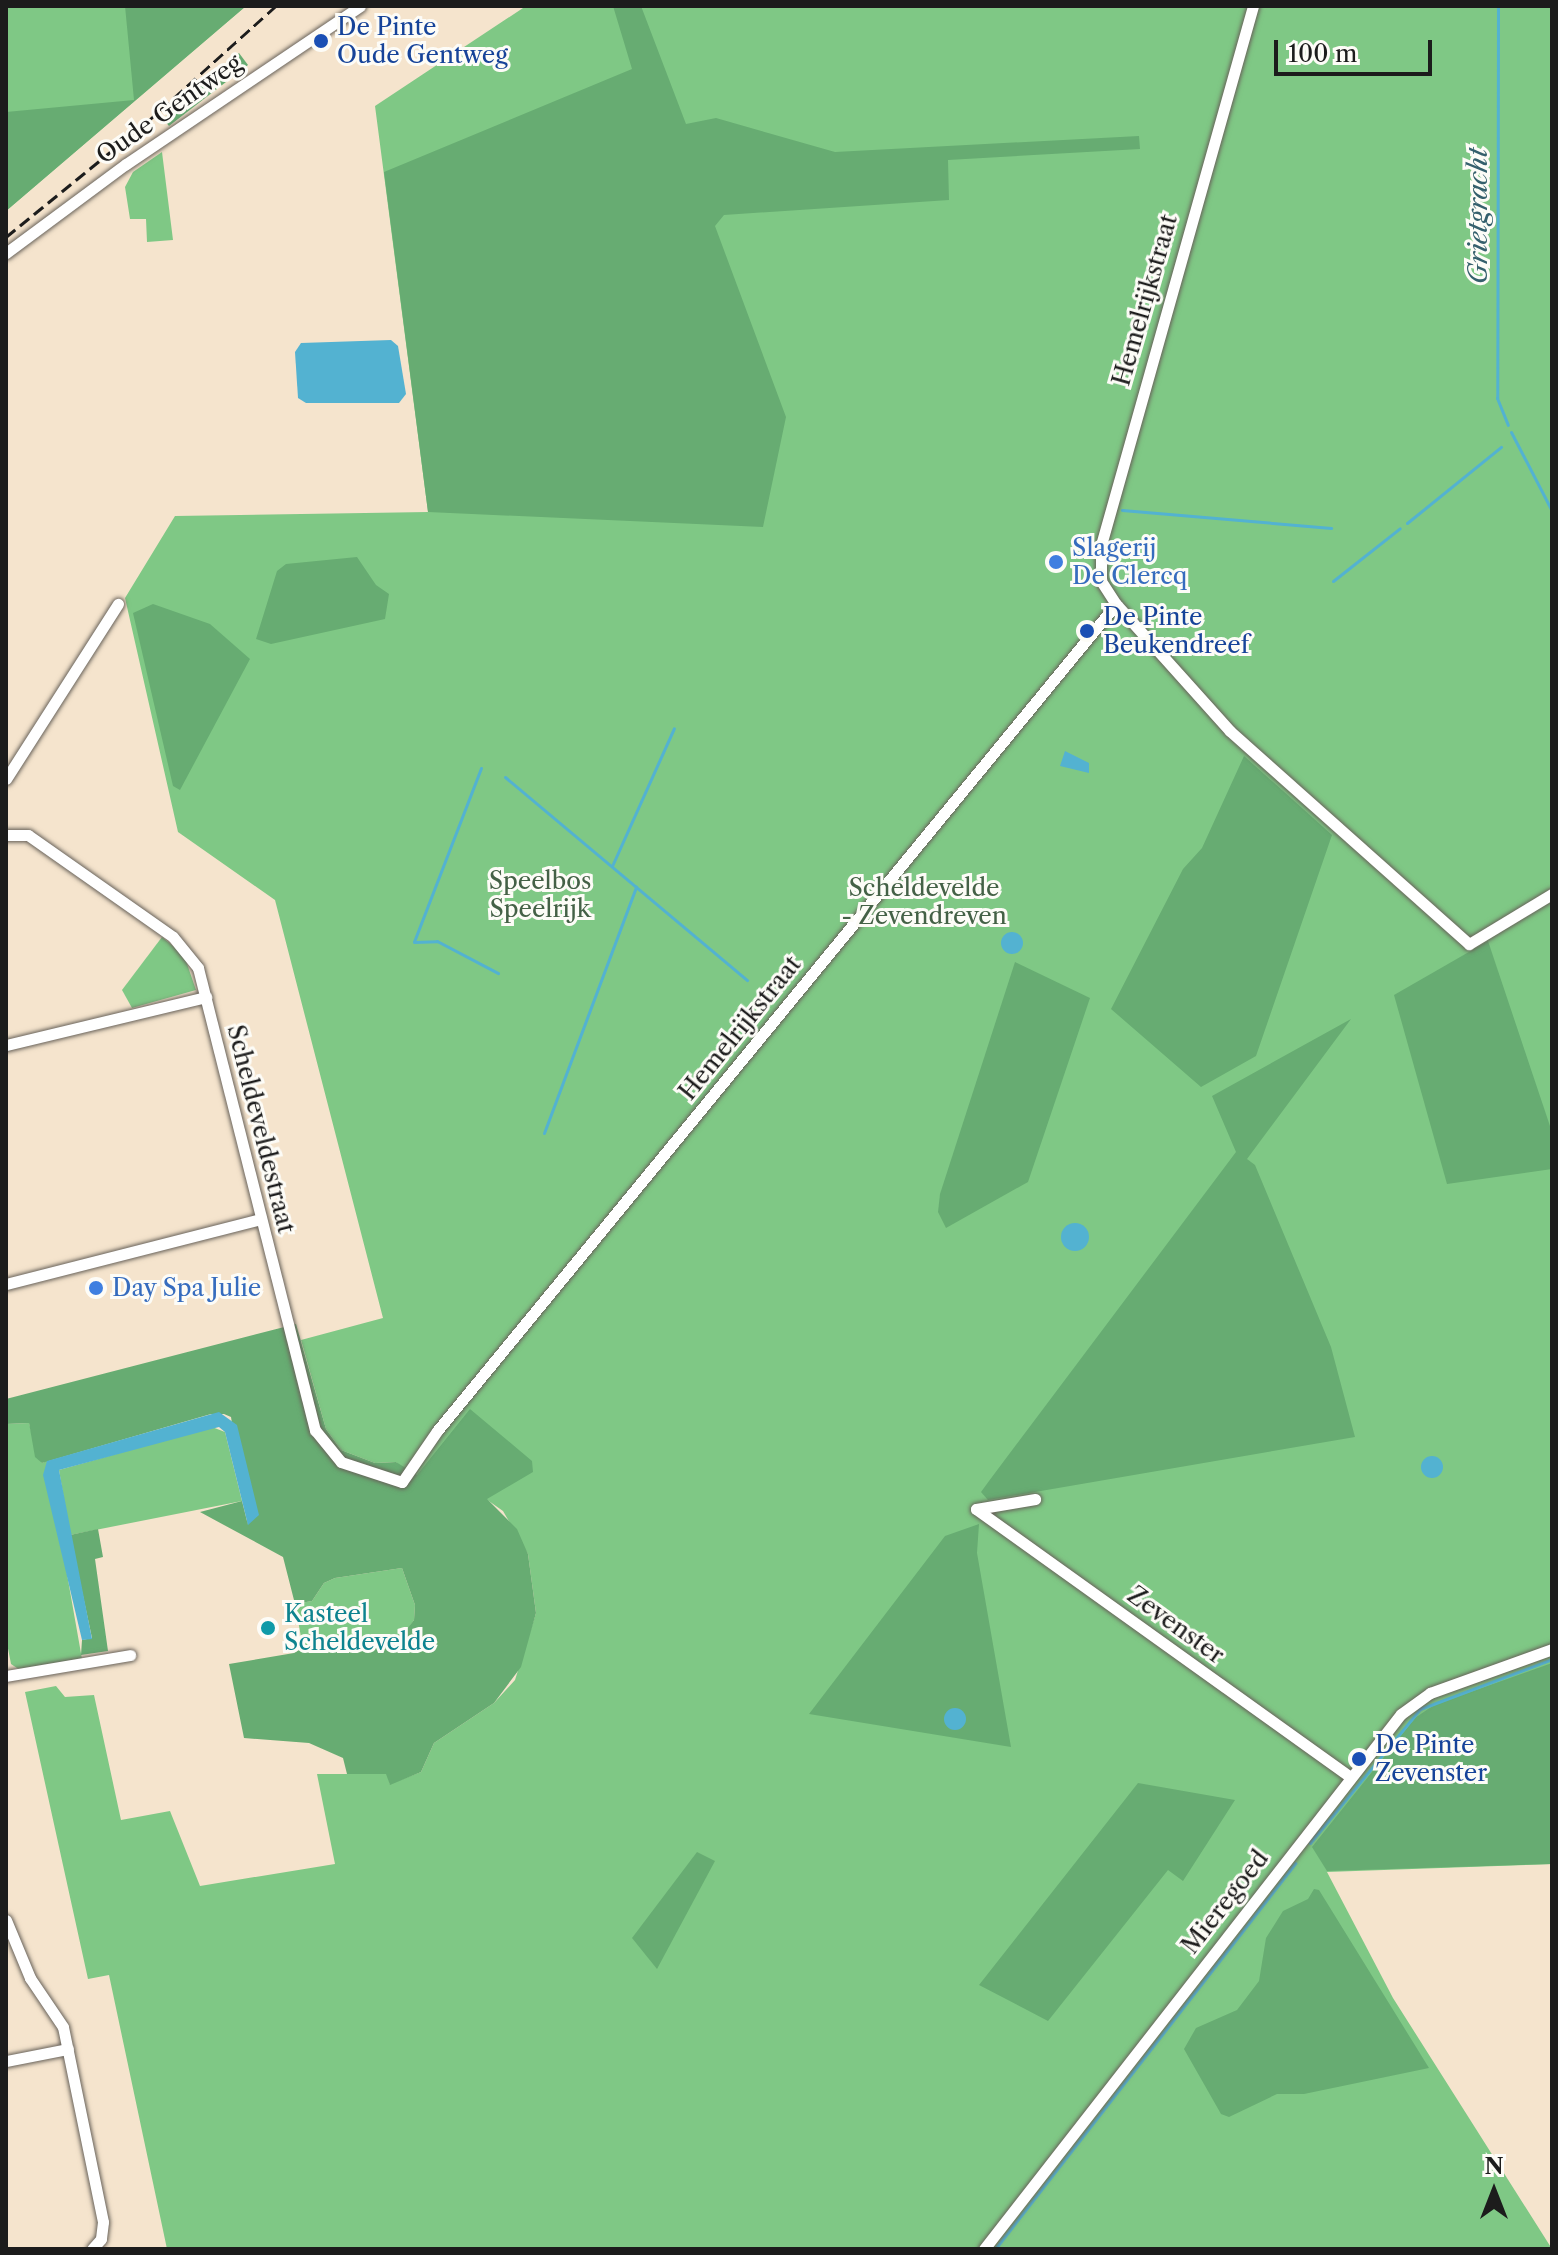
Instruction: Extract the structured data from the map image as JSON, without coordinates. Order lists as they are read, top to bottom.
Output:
{
  "streets": {
    "street": [
      "Oude Gentweg",
      "Hemelrijkstraat",
      "Scheldeveldestraat",
      "Zevenster",
      "Mieregoed"
    ]
  },
  "crossings": [
    ["Hemelrijkstraat", "Scheldeveldestraat"],
    ["Zevenster", "Mieregoed"]
  ],
  "water": ["Grietgracht"],
  "parks": ["Speelbos Speelrijk", "Scheldevelde - Zevendreven"],
  "places": [
    "De Pinte Oude Gentweg",
    "Slagerij De Clercq",
    "De Pinte Beukendreef",
    "Day Spa Julie",
    "Kasteel Scheldevelde",
    "De Pinte Zevenster"
  ],
  "scale_bar": "100 m",
  "north": "top"
}
